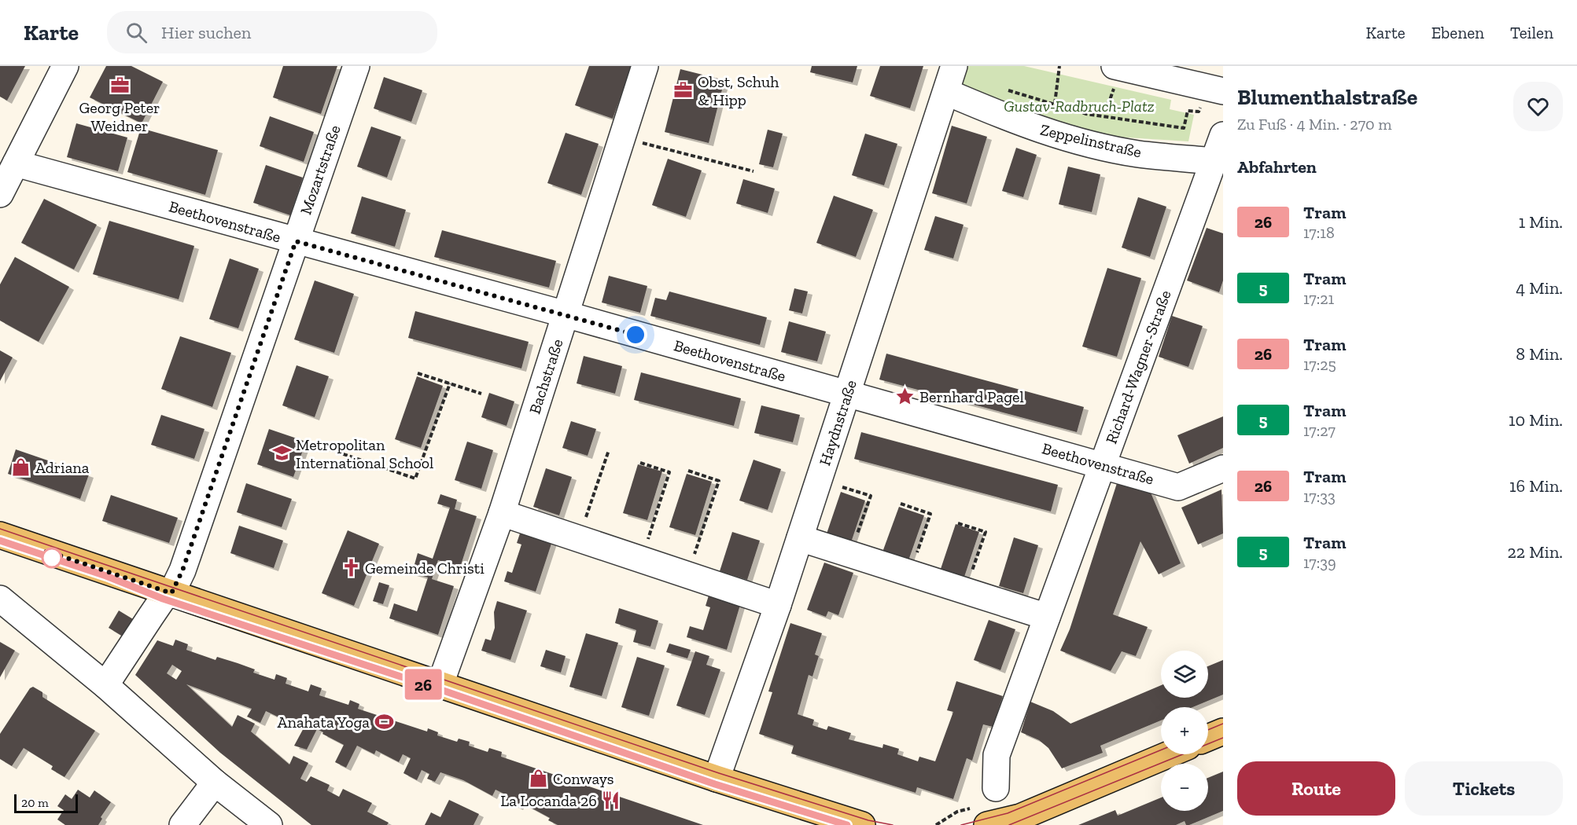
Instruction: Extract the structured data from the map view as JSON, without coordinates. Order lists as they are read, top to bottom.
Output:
{
  "streets": {
    "street": [
      "Zeppelinstraße",
      "Mozartstraße",
      "Beethovenstraße",
      "Richard-Wagner-Straße",
      "Bachstraße",
      "Haydnstraße"
    ]
  },
  "crossings": [
    ["Zeppelinstraße", "Richard-Wagner-Straße"],
    ["Zeppelinstraße", "Haydnstraße"],
    ["Mozartstraße", "Beethovenstraße"],
    ["Beethovenstraße", "Richard-Wagner-Straße"],
    ["Beethovenstraße", "Bachstraße"],
    ["Beethovenstraße", "Haydnstraße"]
  ],
  "parks": ["Gustav-Radbruch-Platz"],
  "places": {
    "office": ["Georg Peter Weidner", "Obst, Schuh & Hipp"],
    "place": ["Bernhard Pagel"],
    "school or university": ["Metropolitan International School"],
    "shop": ["Adriana", "Conways"],
    "church": ["Gemeinde Christi"],
    "sports": ["Anahata Yoga"],
    "restaurant": ["La Locanda 26"]
  },
  "lines": ["tram line 26"],
  "scale_bar": "20 m",
  "page": {
    "header": "Karte",
    "search": "Hier suchen",
    "nav": ["Karte", "Ebenen", "Teilen"],
    "on_map": "26",
    "heading": [
      ["Blumenthalstraße", "Zu Fuß · 4 Min. · 270 m"],
      "Abfahrten"
    ],
    "list": [
      {
        "mark": "26",
        "name": "Tram",
        "note": "17:18",
        "value": "1 Min."
      },
      {
        "mark": "5",
        "name": "Tram",
        "note": "17:21",
        "value": "4 Min."
      },
      {
        "mark": "26",
        "name": "Tram",
        "note": "17:25",
        "value": "8 Min."
      },
      {
        "mark": "5",
        "name": "Tram",
        "note": "17:27",
        "value": "10 Min."
      },
      {
        "mark": "26",
        "name": "Tram",
        "note": "17:33",
        "value": "16 Min."
      },
      {
        "mark": "5",
        "name": "Tram",
        "note": "17:39",
        "value": "22 Min."
      }
    ],
    "map_buttons": ["+", "−"],
    "buttons": ["Route", "Tickets"],
    "scale": "20 m"
  }
}
